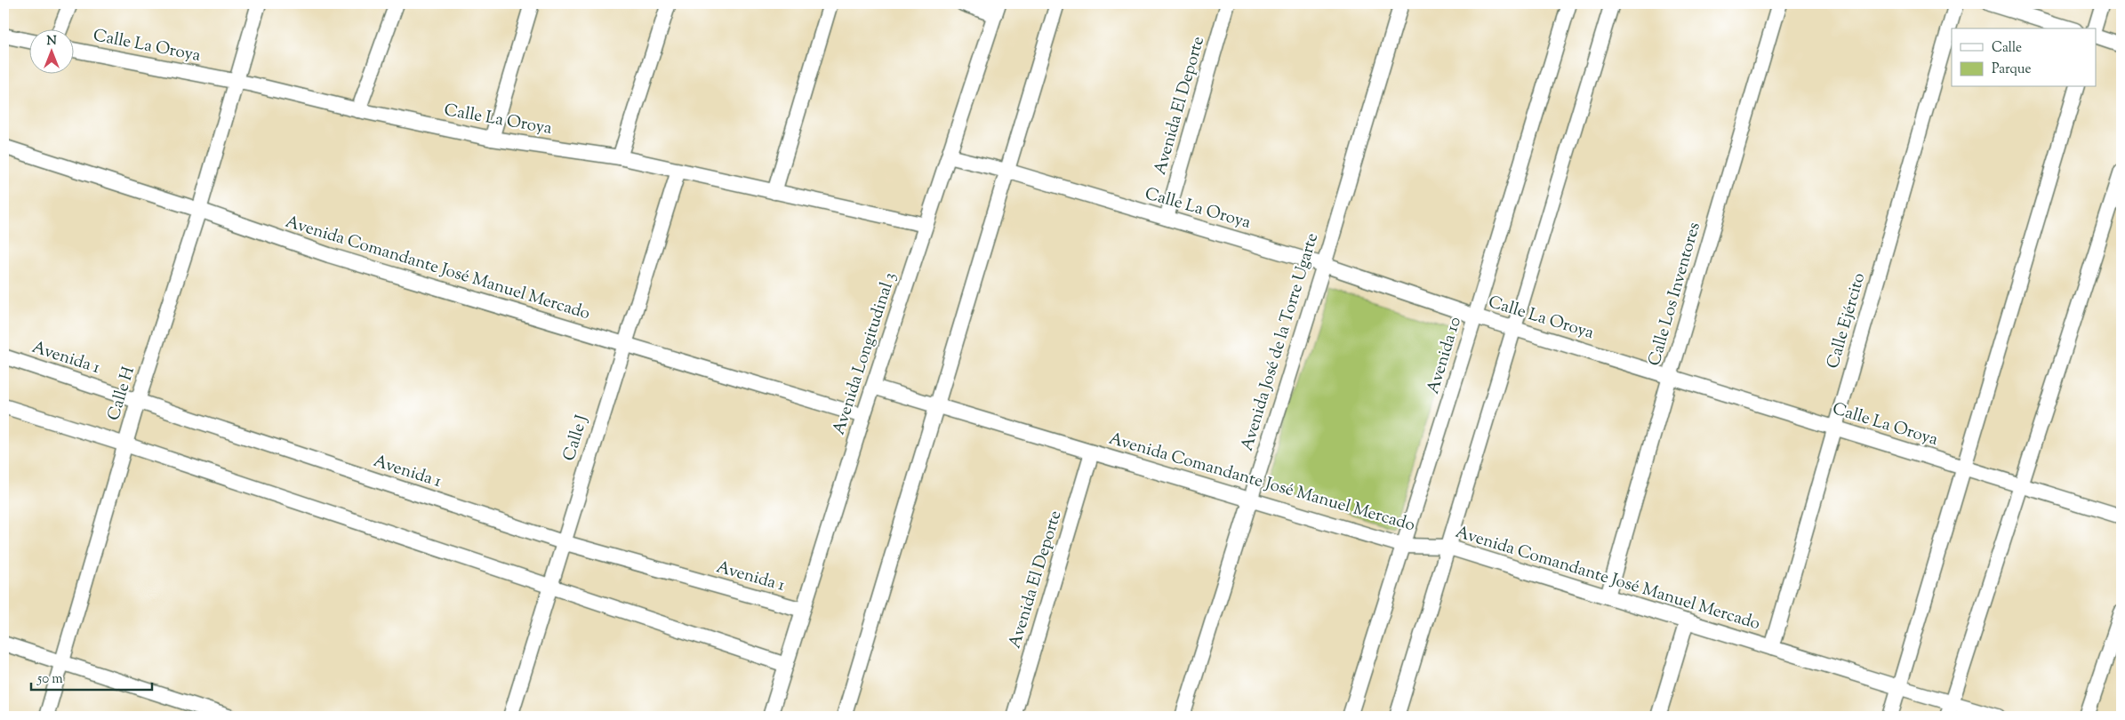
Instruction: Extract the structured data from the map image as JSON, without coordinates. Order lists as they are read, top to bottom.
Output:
{
  "streets": {
    "street": [
      "Calle La Oroya",
      "Avenida El Deporte",
      "Avenida Comandante José Manuel Mercado",
      "Calle Los Inventores",
      "Calle Ejército",
      "Avenida José de la Torre Ugarte",
      "Avenida Longitudinal 3",
      "Avenida 10",
      "Avenida 1",
      "Calle H",
      "Calle J"
    ]
  },
  "crossings": [
    ["Calle La Oroya", "Avenida El Deporte"],
    ["Calle La Oroya", "Calle Los Inventores"],
    ["Calle La Oroya", "Calle Ejército"],
    ["Calle La Oroya", "Avenida José de la Torre Ugarte"],
    ["Calle La Oroya", "Avenida Longitudinal 3"],
    ["Calle La Oroya", "Avenida 10"],
    ["Calle La Oroya", "Calle H"],
    ["Calle La Oroya", "Calle J"],
    ["Avenida El Deporte", "Avenida Comandante José Manuel Mercado"],
    ["Avenida Comandante José Manuel Mercado", "Calle Los Inventores"],
    ["Avenida Comandante José Manuel Mercado", "Calle Ejército"],
    ["Avenida Comandante José Manuel Mercado", "Avenida José de la Torre Ugarte"],
    ["Avenida Comandante José Manuel Mercado", "Avenida Longitudinal 3"],
    ["Avenida Comandante José Manuel Mercado", "Avenida 10"],
    ["Avenida Comandante José Manuel Mercado", "Calle H"],
    ["Avenida Comandante José Manuel Mercado", "Calle J"],
    ["Avenida Longitudinal 3", "Avenida 1"],
    ["Avenida 1", "Calle H"],
    ["Avenida 1", "Calle J"]
  ],
  "legend": ["Calle", "Parque"],
  "scale_bar": "50 m",
  "north": "top"
}
